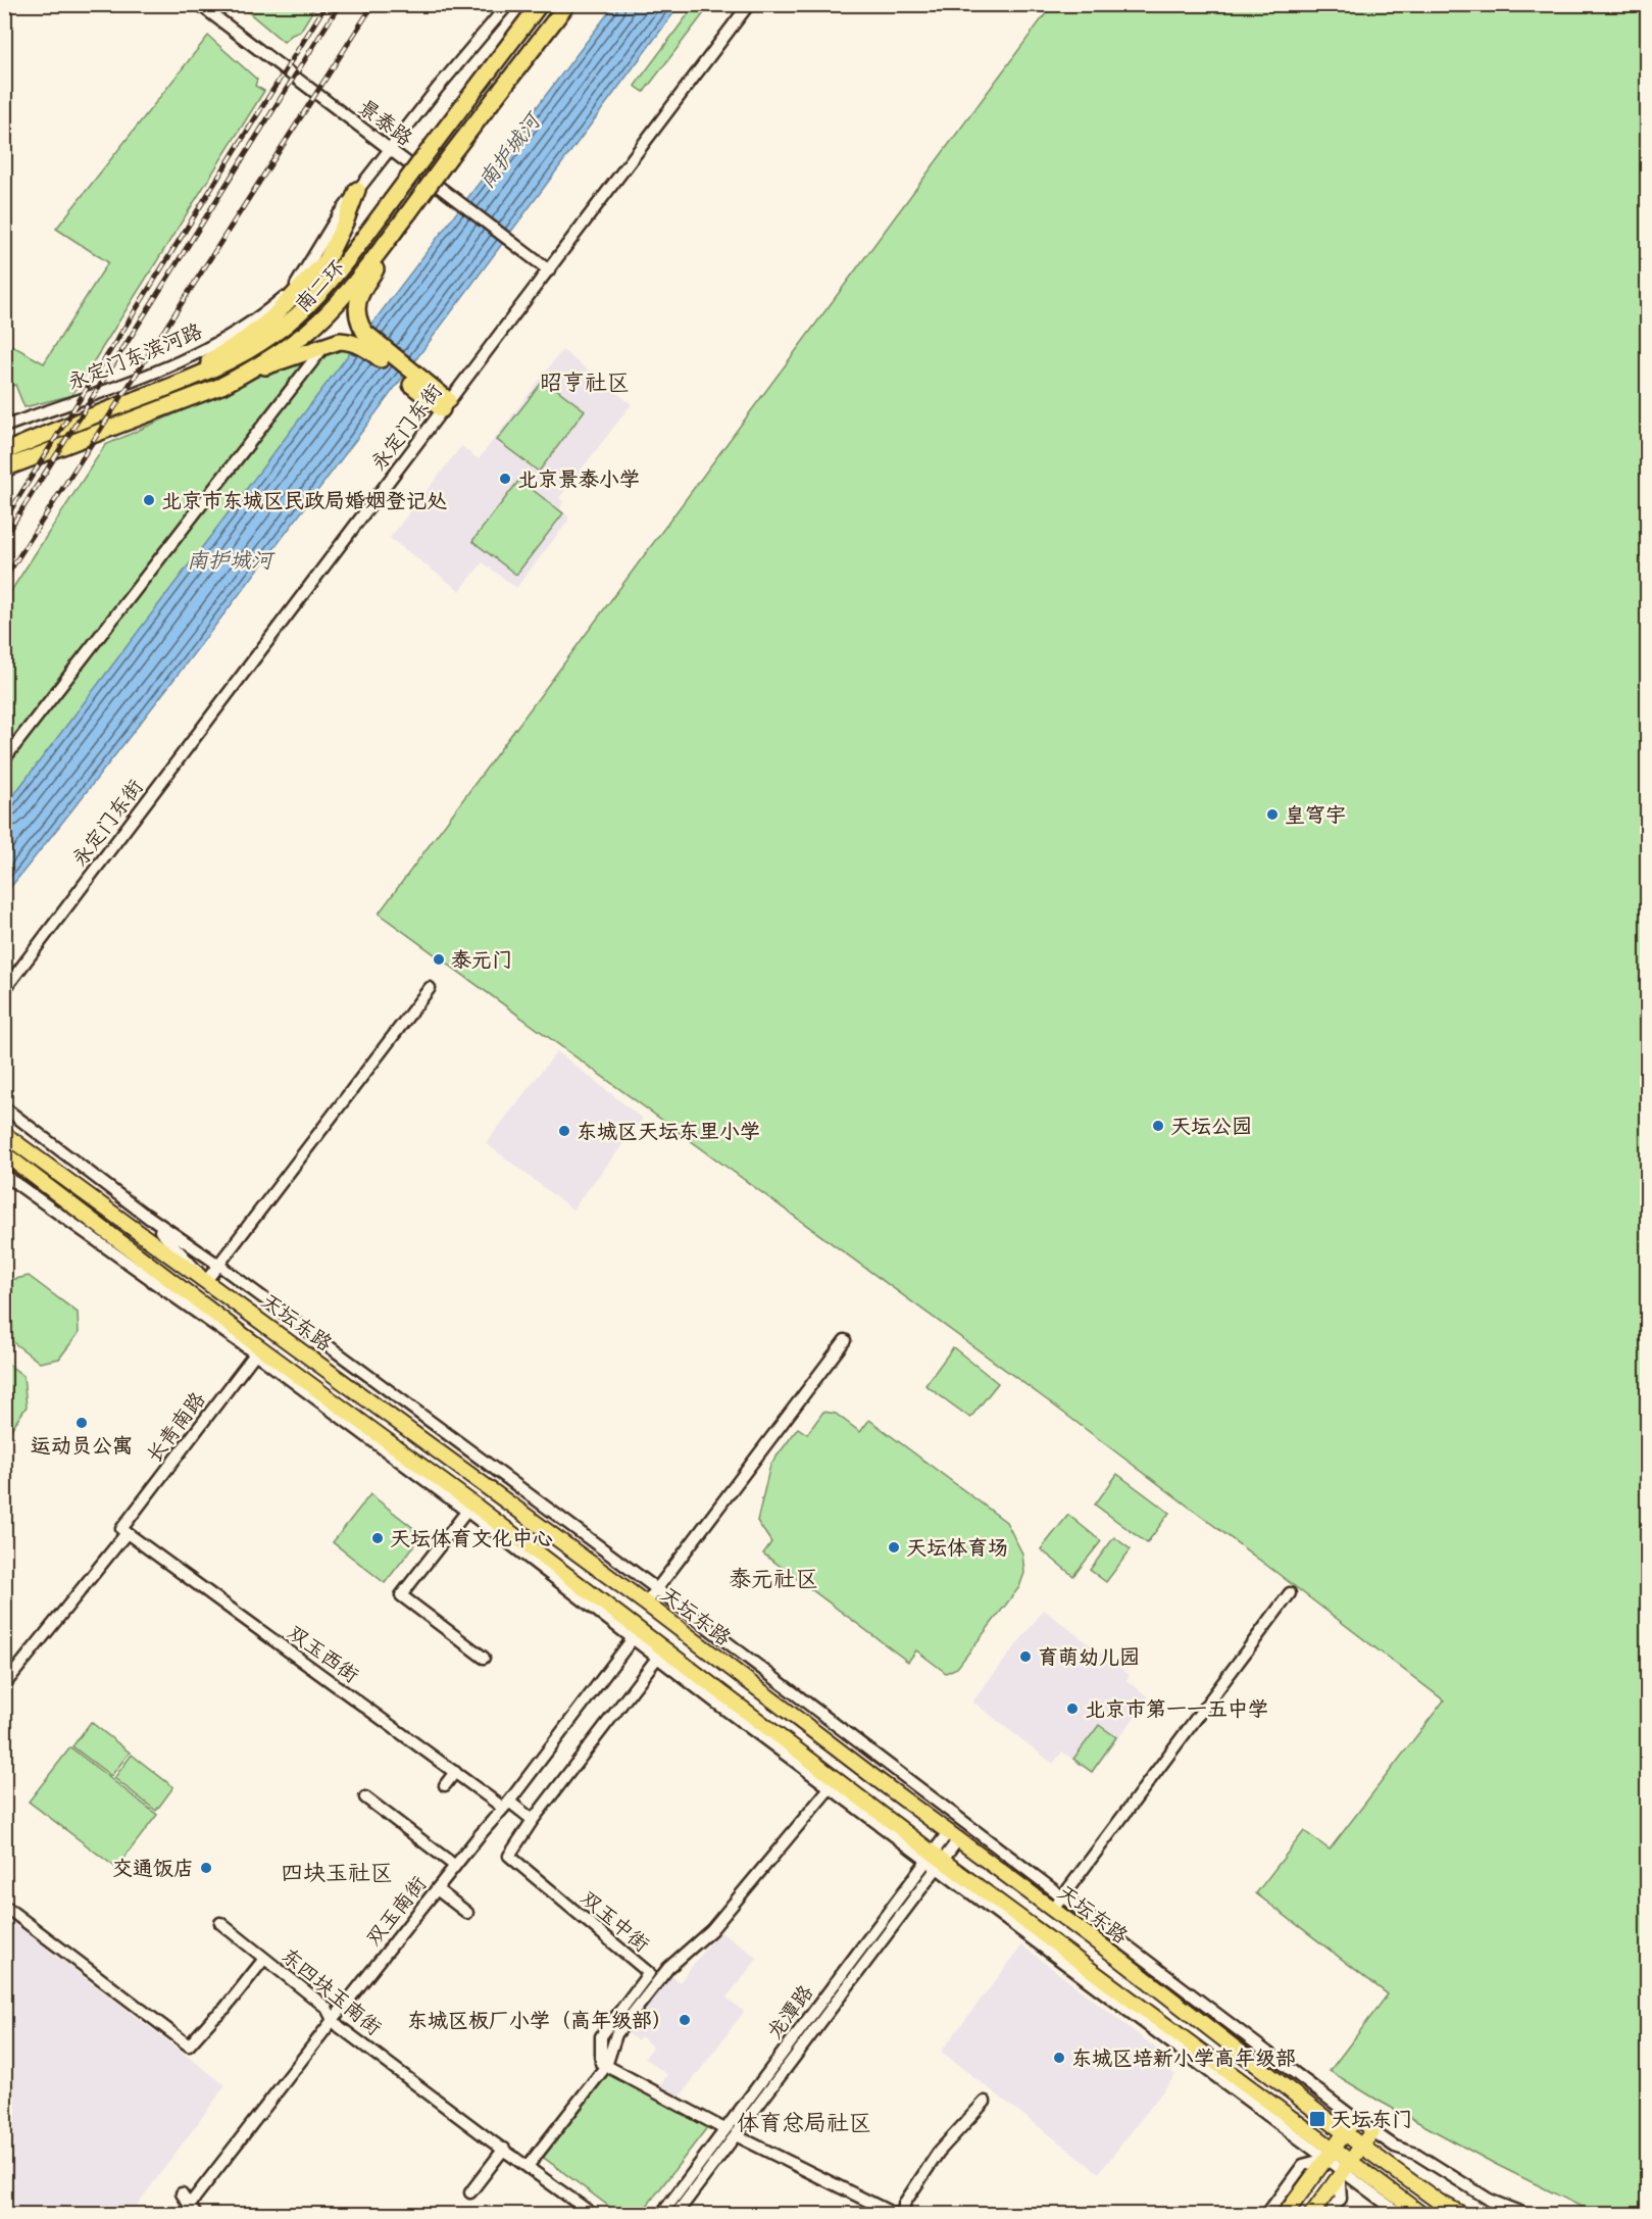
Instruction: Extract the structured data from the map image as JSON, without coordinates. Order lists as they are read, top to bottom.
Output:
{
  "streets": {
    "highway": ["南二环"],
    "main road": ["天坛东路"],
    "street": [
      "景泰路",
      "永定门东滨河路",
      "永定门东街",
      "长青南路",
      "双玉西街",
      "双玉南街",
      "双玉中街",
      "东四块玉南街",
      "龙潭路"
    ]
  },
  "crossings": [
    ["景泰路", "永定门东滨河路"],
    ["景泰路", "永定门东街"],
    ["天坛东路", "龙潭路"],
    ["长青南路", "双玉西街"],
    ["双玉西街", "双玉南街"],
    ["双玉南街", "东四块玉南街"]
  ],
  "districts": [
    "昭亨社区",
    "泰元社区",
    "四块玉社区",
    "体育总局社区"
  ],
  "water": ["南护城河"],
  "places": {
    "other": [
      "北京景泰小学",
      "北京市东城区民政局婚姻登记处",
      "皇穹宇",
      "泰元门",
      "天坛公园",
      "东城区天坛东里小学",
      "运动员公寓",
      "天坛体育文化中心",
      "天坛体育场",
      "育萌幼儿园",
      "北京市第一一五中学",
      "交通饭店",
      "东城区板厂小学（高年级部）",
      "东城区培新小学高年级部"
    ],
    "transit": ["天坛东门"]
  }
}
